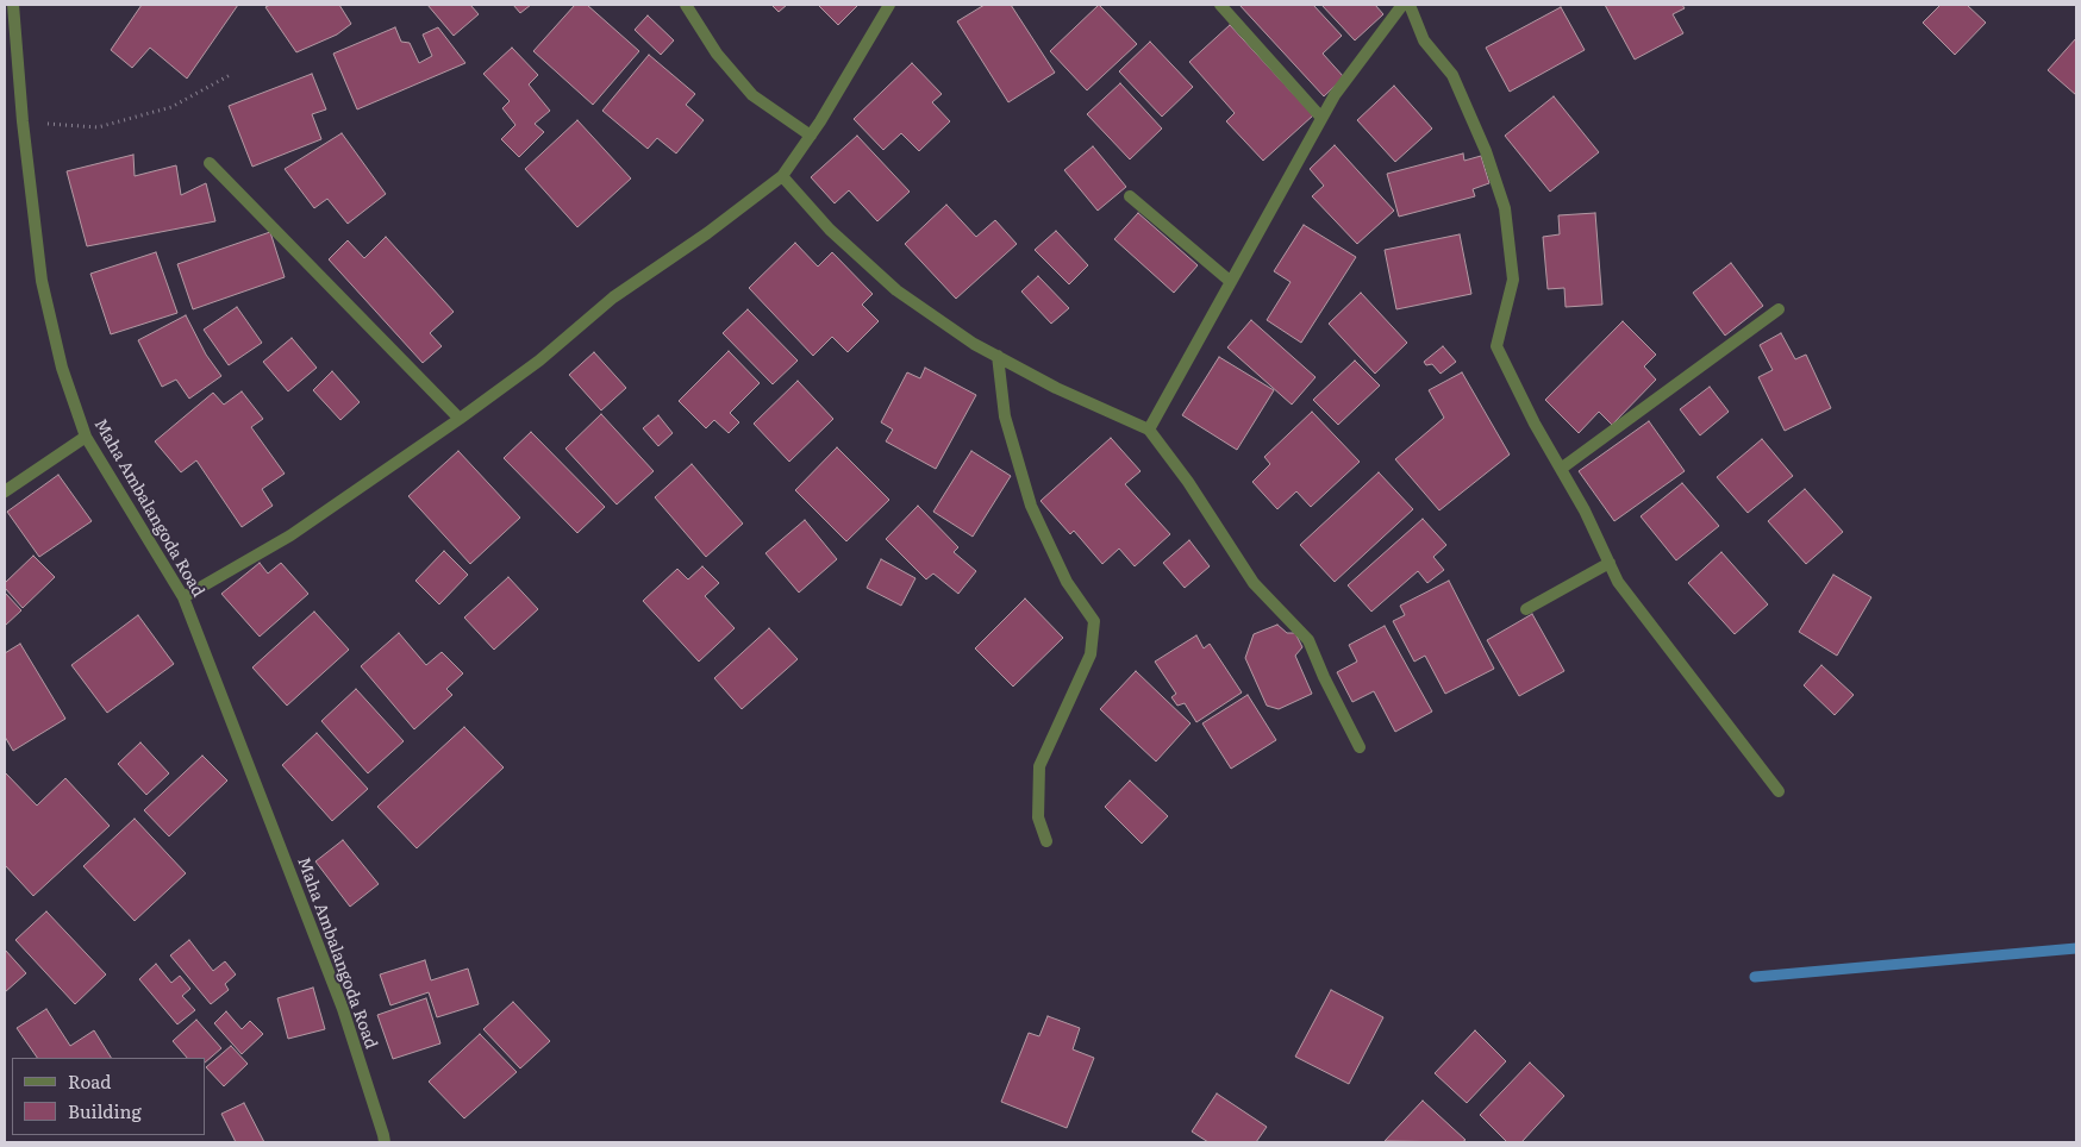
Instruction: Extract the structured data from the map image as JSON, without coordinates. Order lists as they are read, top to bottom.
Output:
{
  "streets": {
    "street": ["Maha Ambalangoda Road"]
  },
  "legend": ["Road", "Building"]
}
